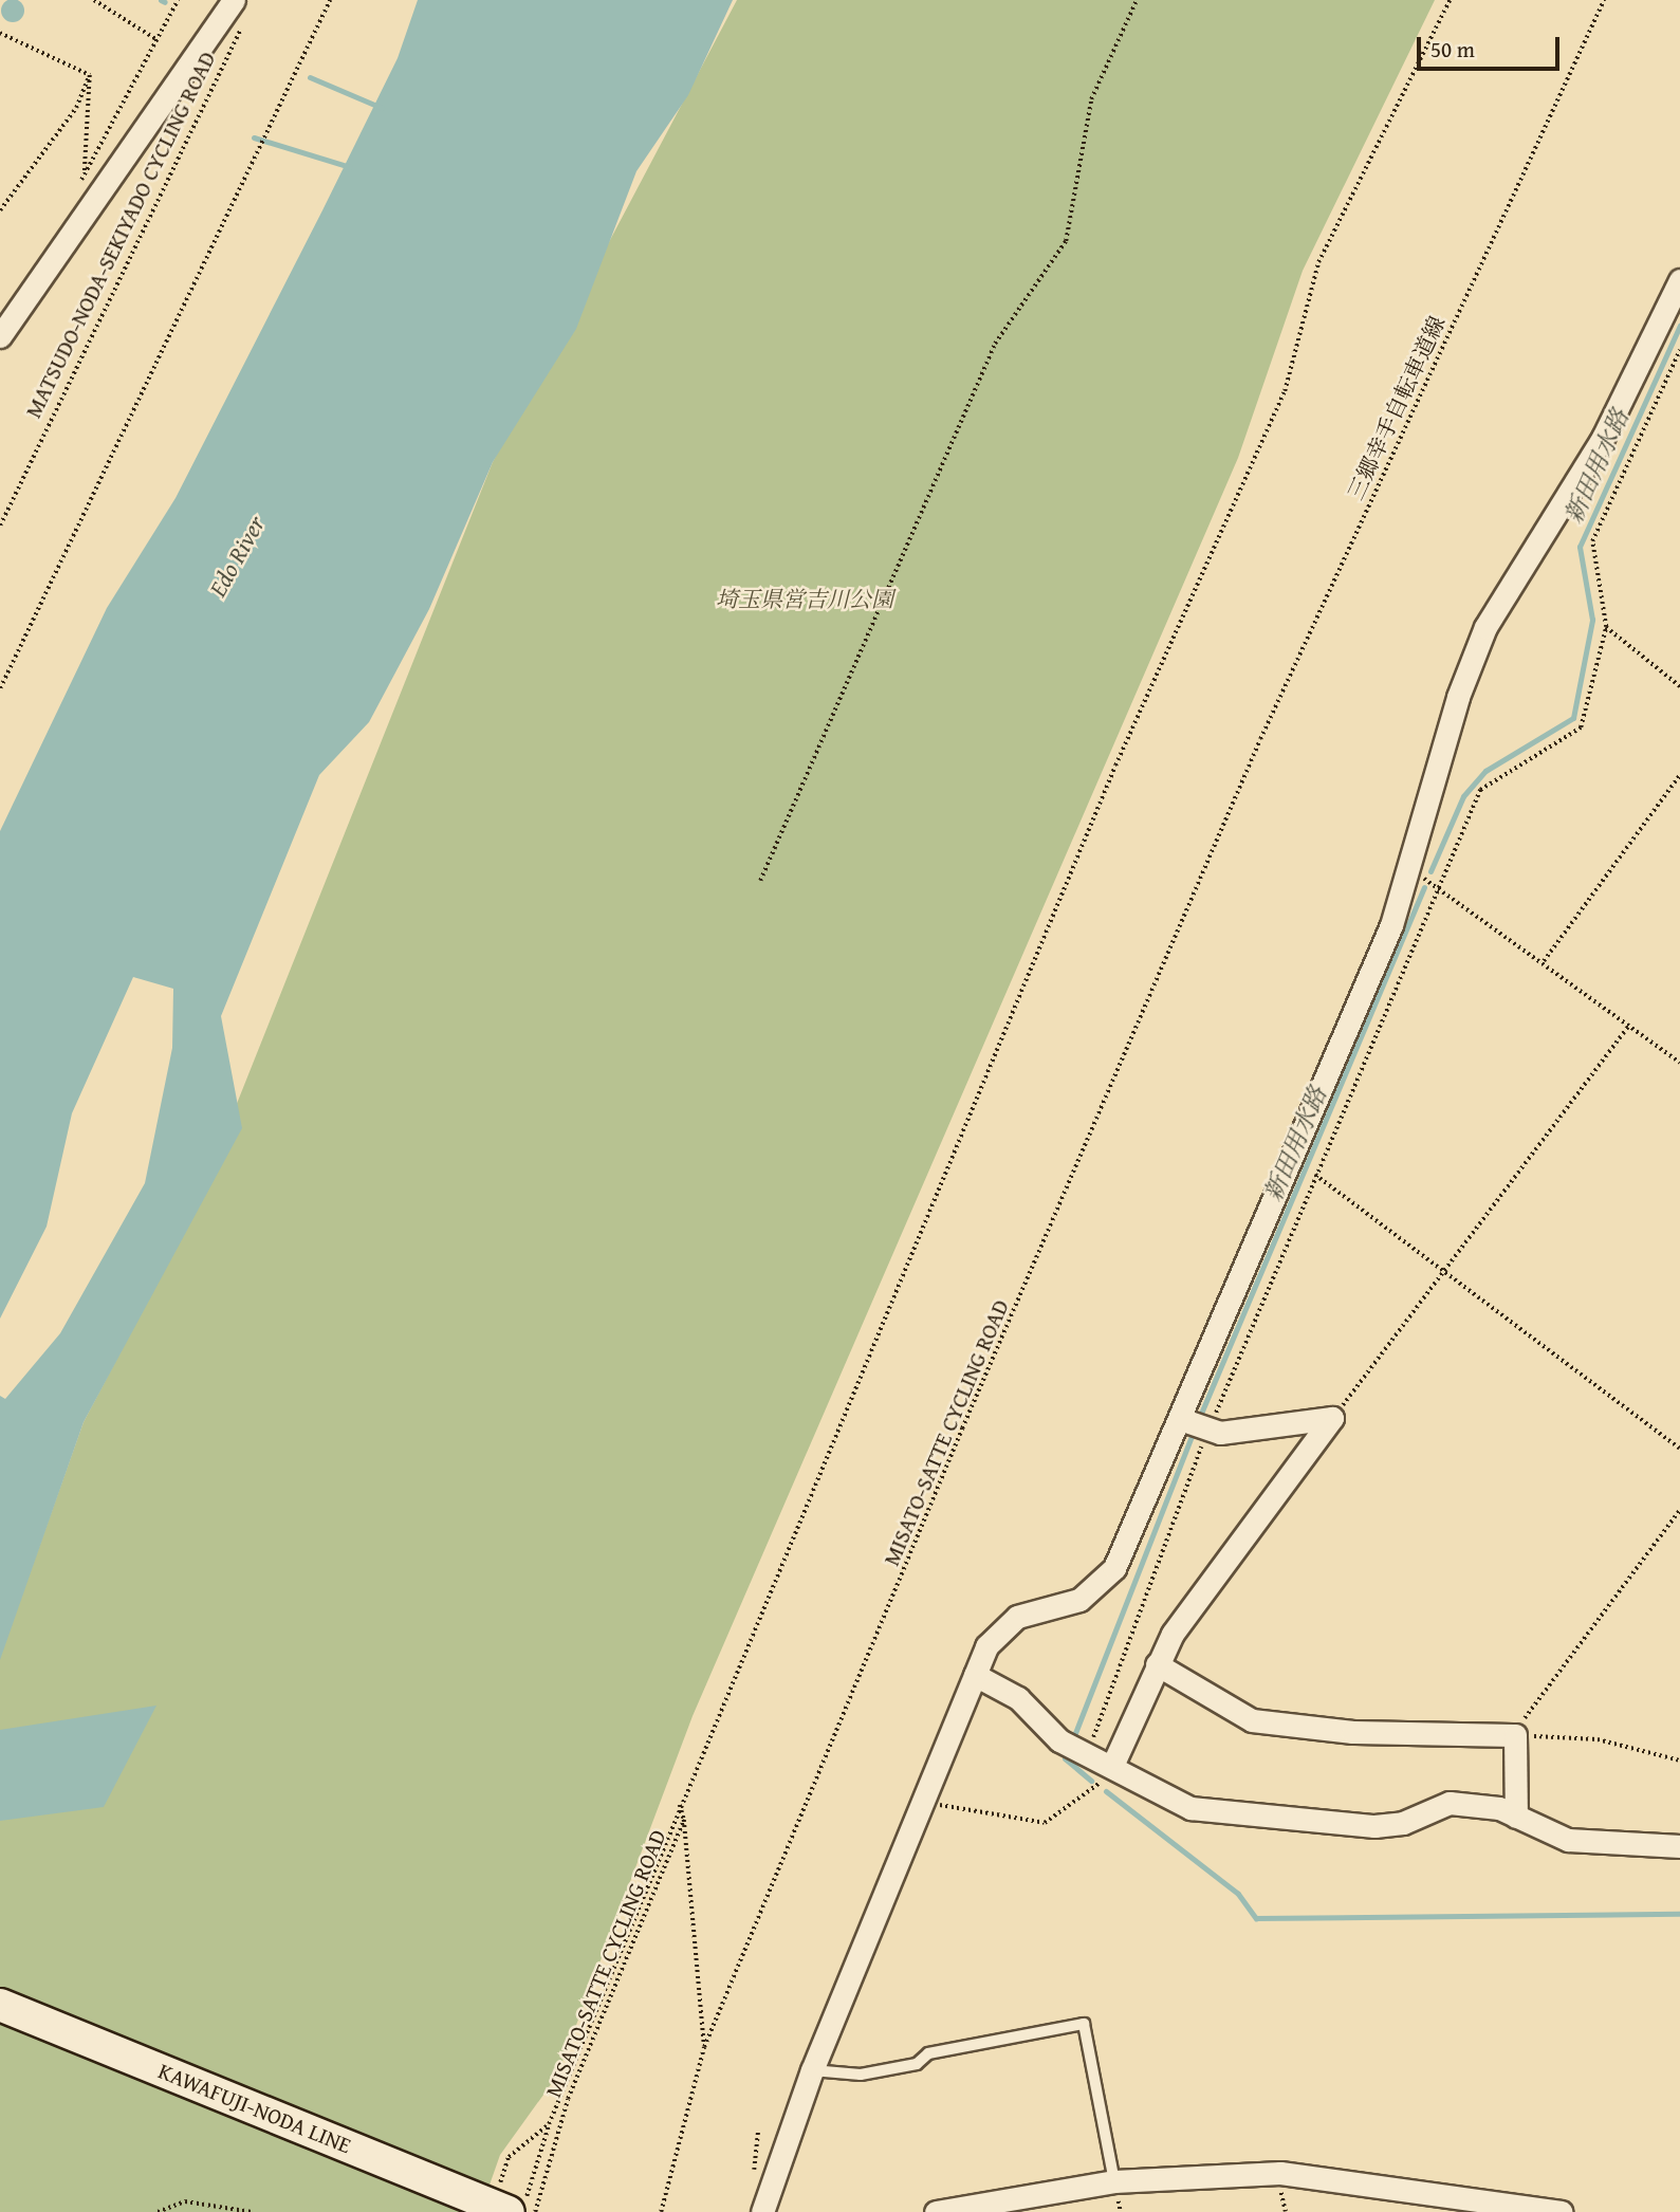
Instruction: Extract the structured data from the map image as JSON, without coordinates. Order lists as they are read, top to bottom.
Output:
{
  "streets": {
    "main road": ["KAWAFUJI-NODA LINE"],
    "path": ["MATSUDO-NODA-SEKIYADO CYCLING ROAD", "三郷幸手自転車道線", "MISATO-SATTE CYCLING ROAD"]
  },
  "crossings": [
    ["三郷幸手自転車道線", "MISATO-SATTE CYCLING ROAD"]
  ],
  "water": ["新田用水路", "Edo River"],
  "parks": ["埼玉県営吉川公園"],
  "scale_bar": "50 m"
}
